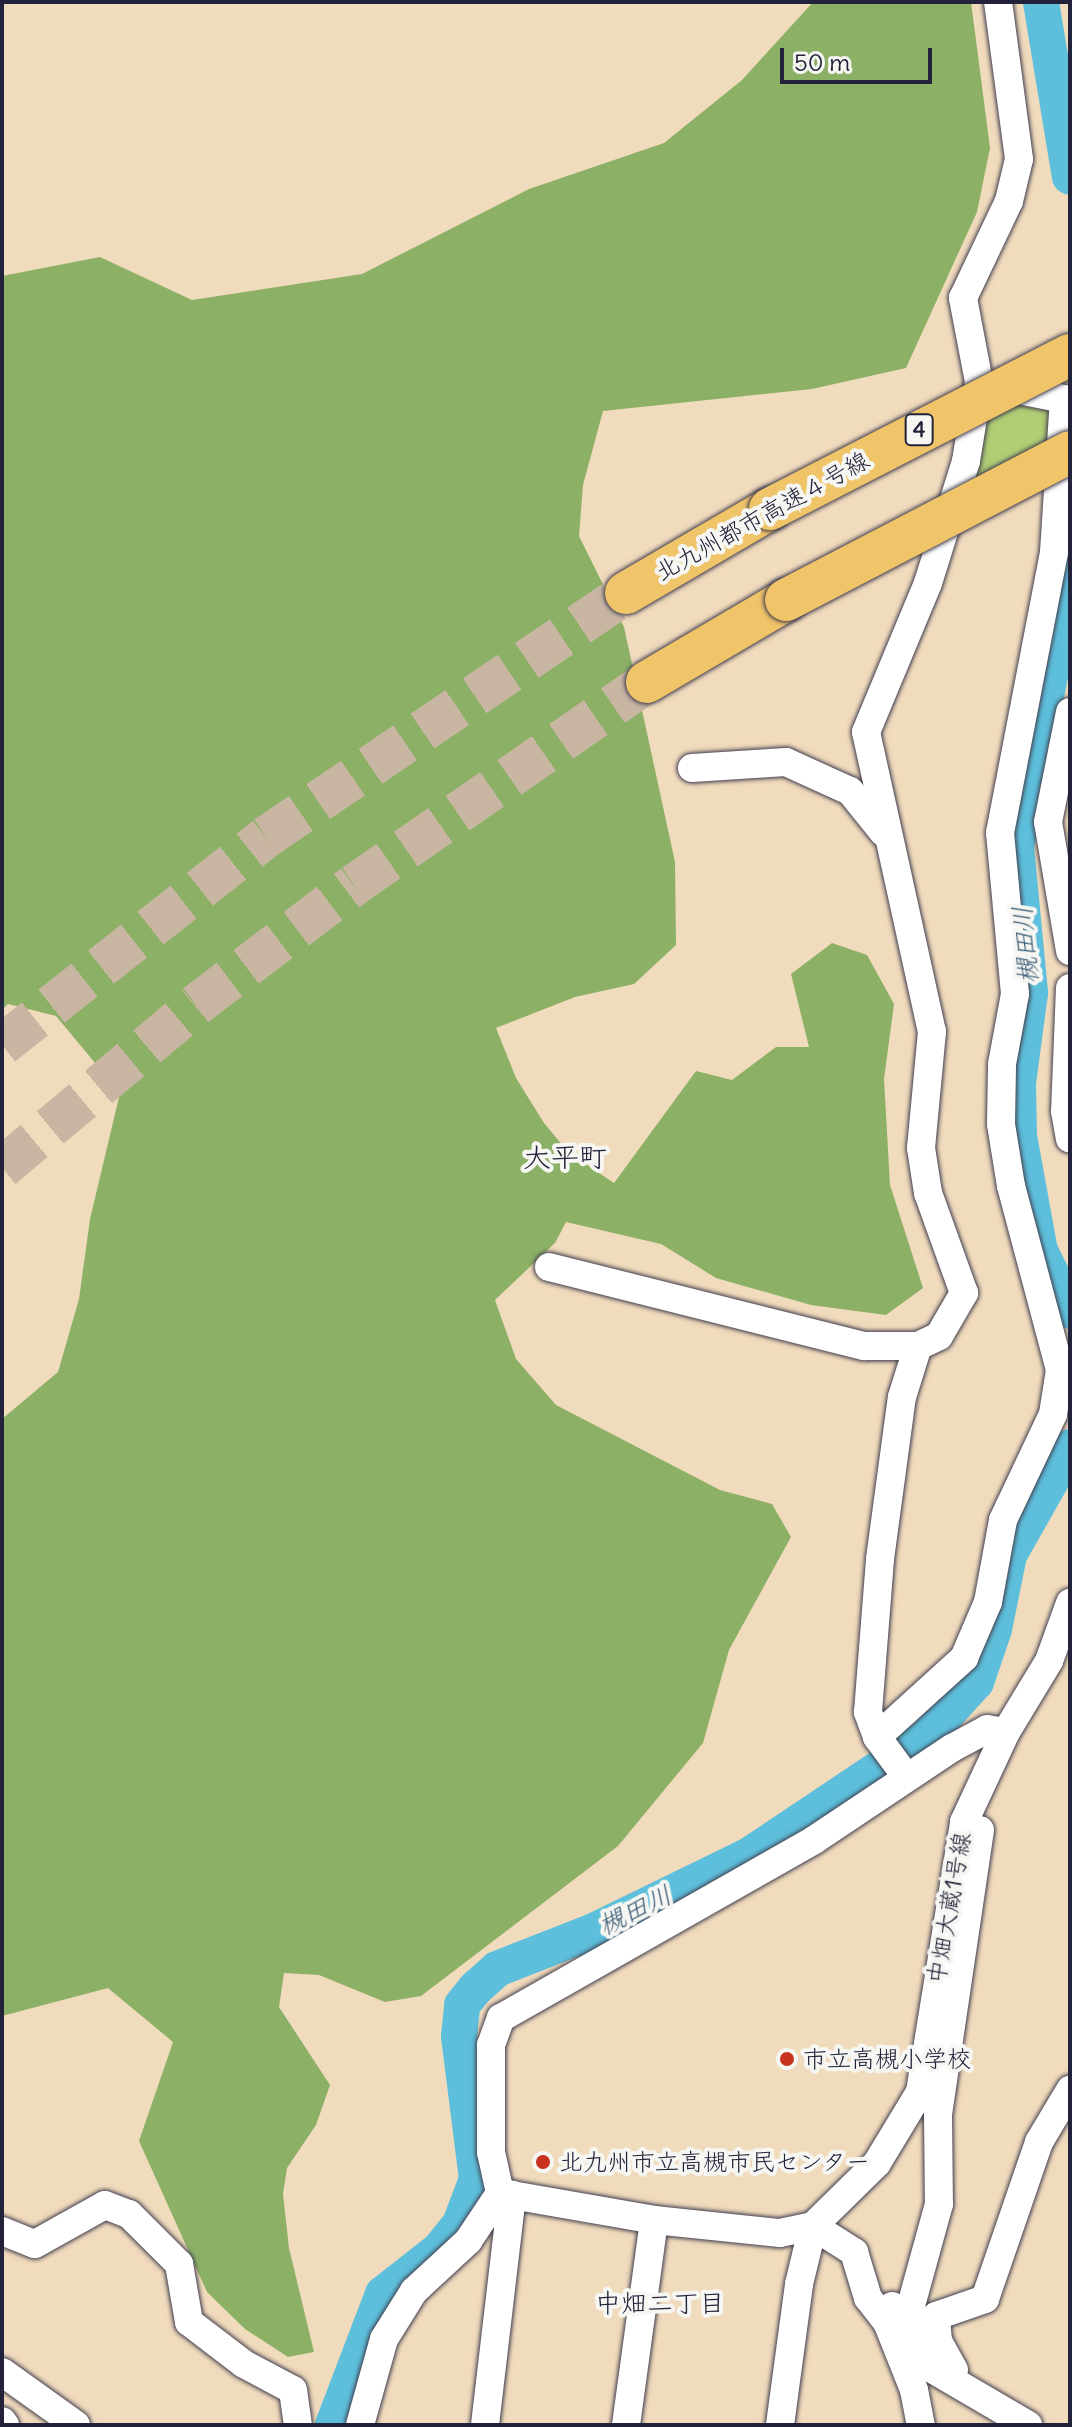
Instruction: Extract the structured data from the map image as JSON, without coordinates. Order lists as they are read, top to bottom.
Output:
{
  "streets": {
    "highway": ["4", "北九州都市高速４号線"],
    "street": ["中畑大蔵1号線"]
  },
  "districts": ["大平町", "中畑二丁目"],
  "water": ["槻田川"],
  "places": ["市立高槻小学校", "北九州市立高槻市民センター"],
  "scale_bar": "50 m"
}
